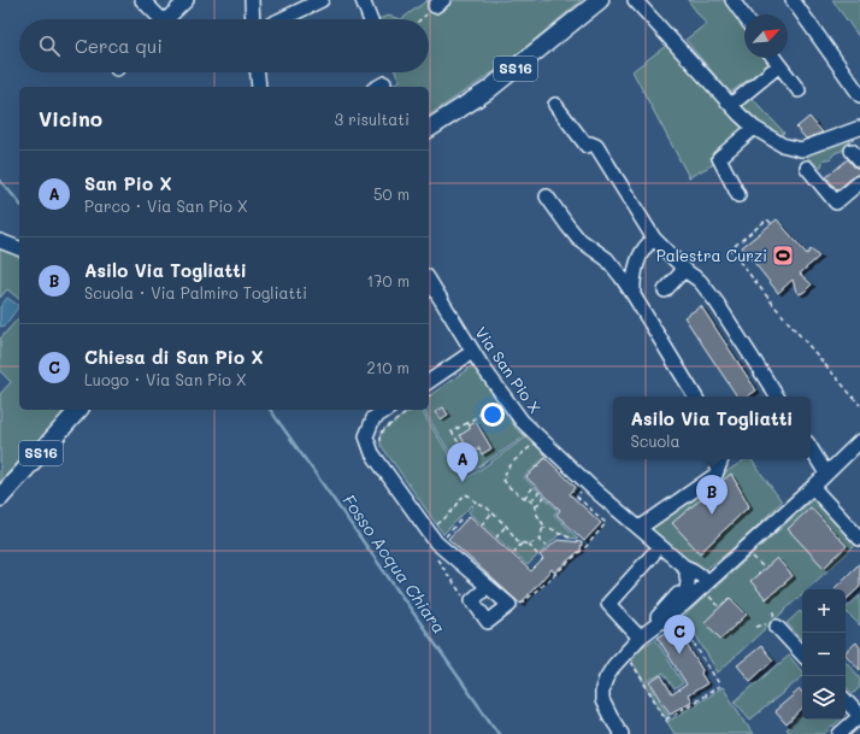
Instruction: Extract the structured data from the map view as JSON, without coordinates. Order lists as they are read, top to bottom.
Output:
{
  "streets": {
    "main road": ["SS16"],
    "street": ["Via San Pio X"]
  },
  "water": ["Fosso Acqua Chiara"],
  "places": {
    "sports": ["Palestra Curzi"]
  },
  "north": "top right",
  "page": {
    "search": "Cerca qui",
    "heading": ["Vicino", "3 risultati"],
    "list": [
      {
        "mark": "A",
        "name": "San Pio X",
        "note": "Parco · Via San Pio X",
        "value": "50 m"
      },
      {
        "mark": "B",
        "name": "Asilo Via Togliatti",
        "note": "Scuola · Via Palmiro Togliatti",
        "value": "170 m"
      },
      {
        "mark": "C",
        "name": "Chiesa di San Pio X",
        "note": "Luogo · Via San Pio X",
        "value": "210 m"
      }
    ],
    "popup": ["Asilo Via Togliatti", "Scuola"],
    "pins": ["A", "B", "C"],
    "map_buttons": ["+", "−"]
  }
}
